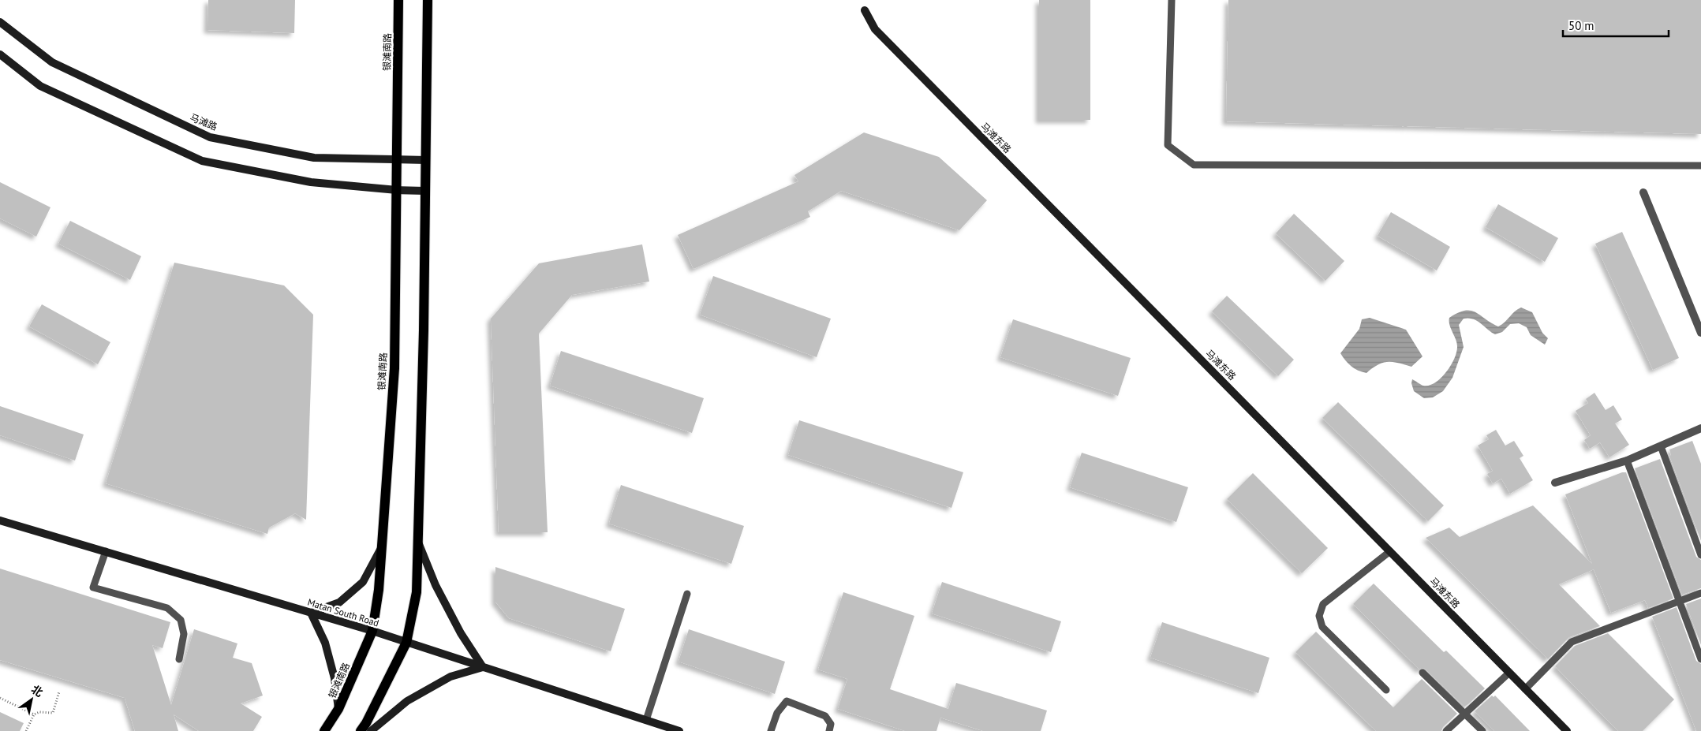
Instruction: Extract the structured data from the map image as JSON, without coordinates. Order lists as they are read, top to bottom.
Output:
{
  "streets": {
    "main road": [
      "银滩南路",
      "马滩路",
      "马滩东路",
      "Matan South Road"
    ]
  },
  "crossings": [
    ["银滩南路", "马滩路"],
    ["银滩南路", "Matan South Road"]
  ],
  "scale_bar": "50 m",
  "north": "top right"
}
